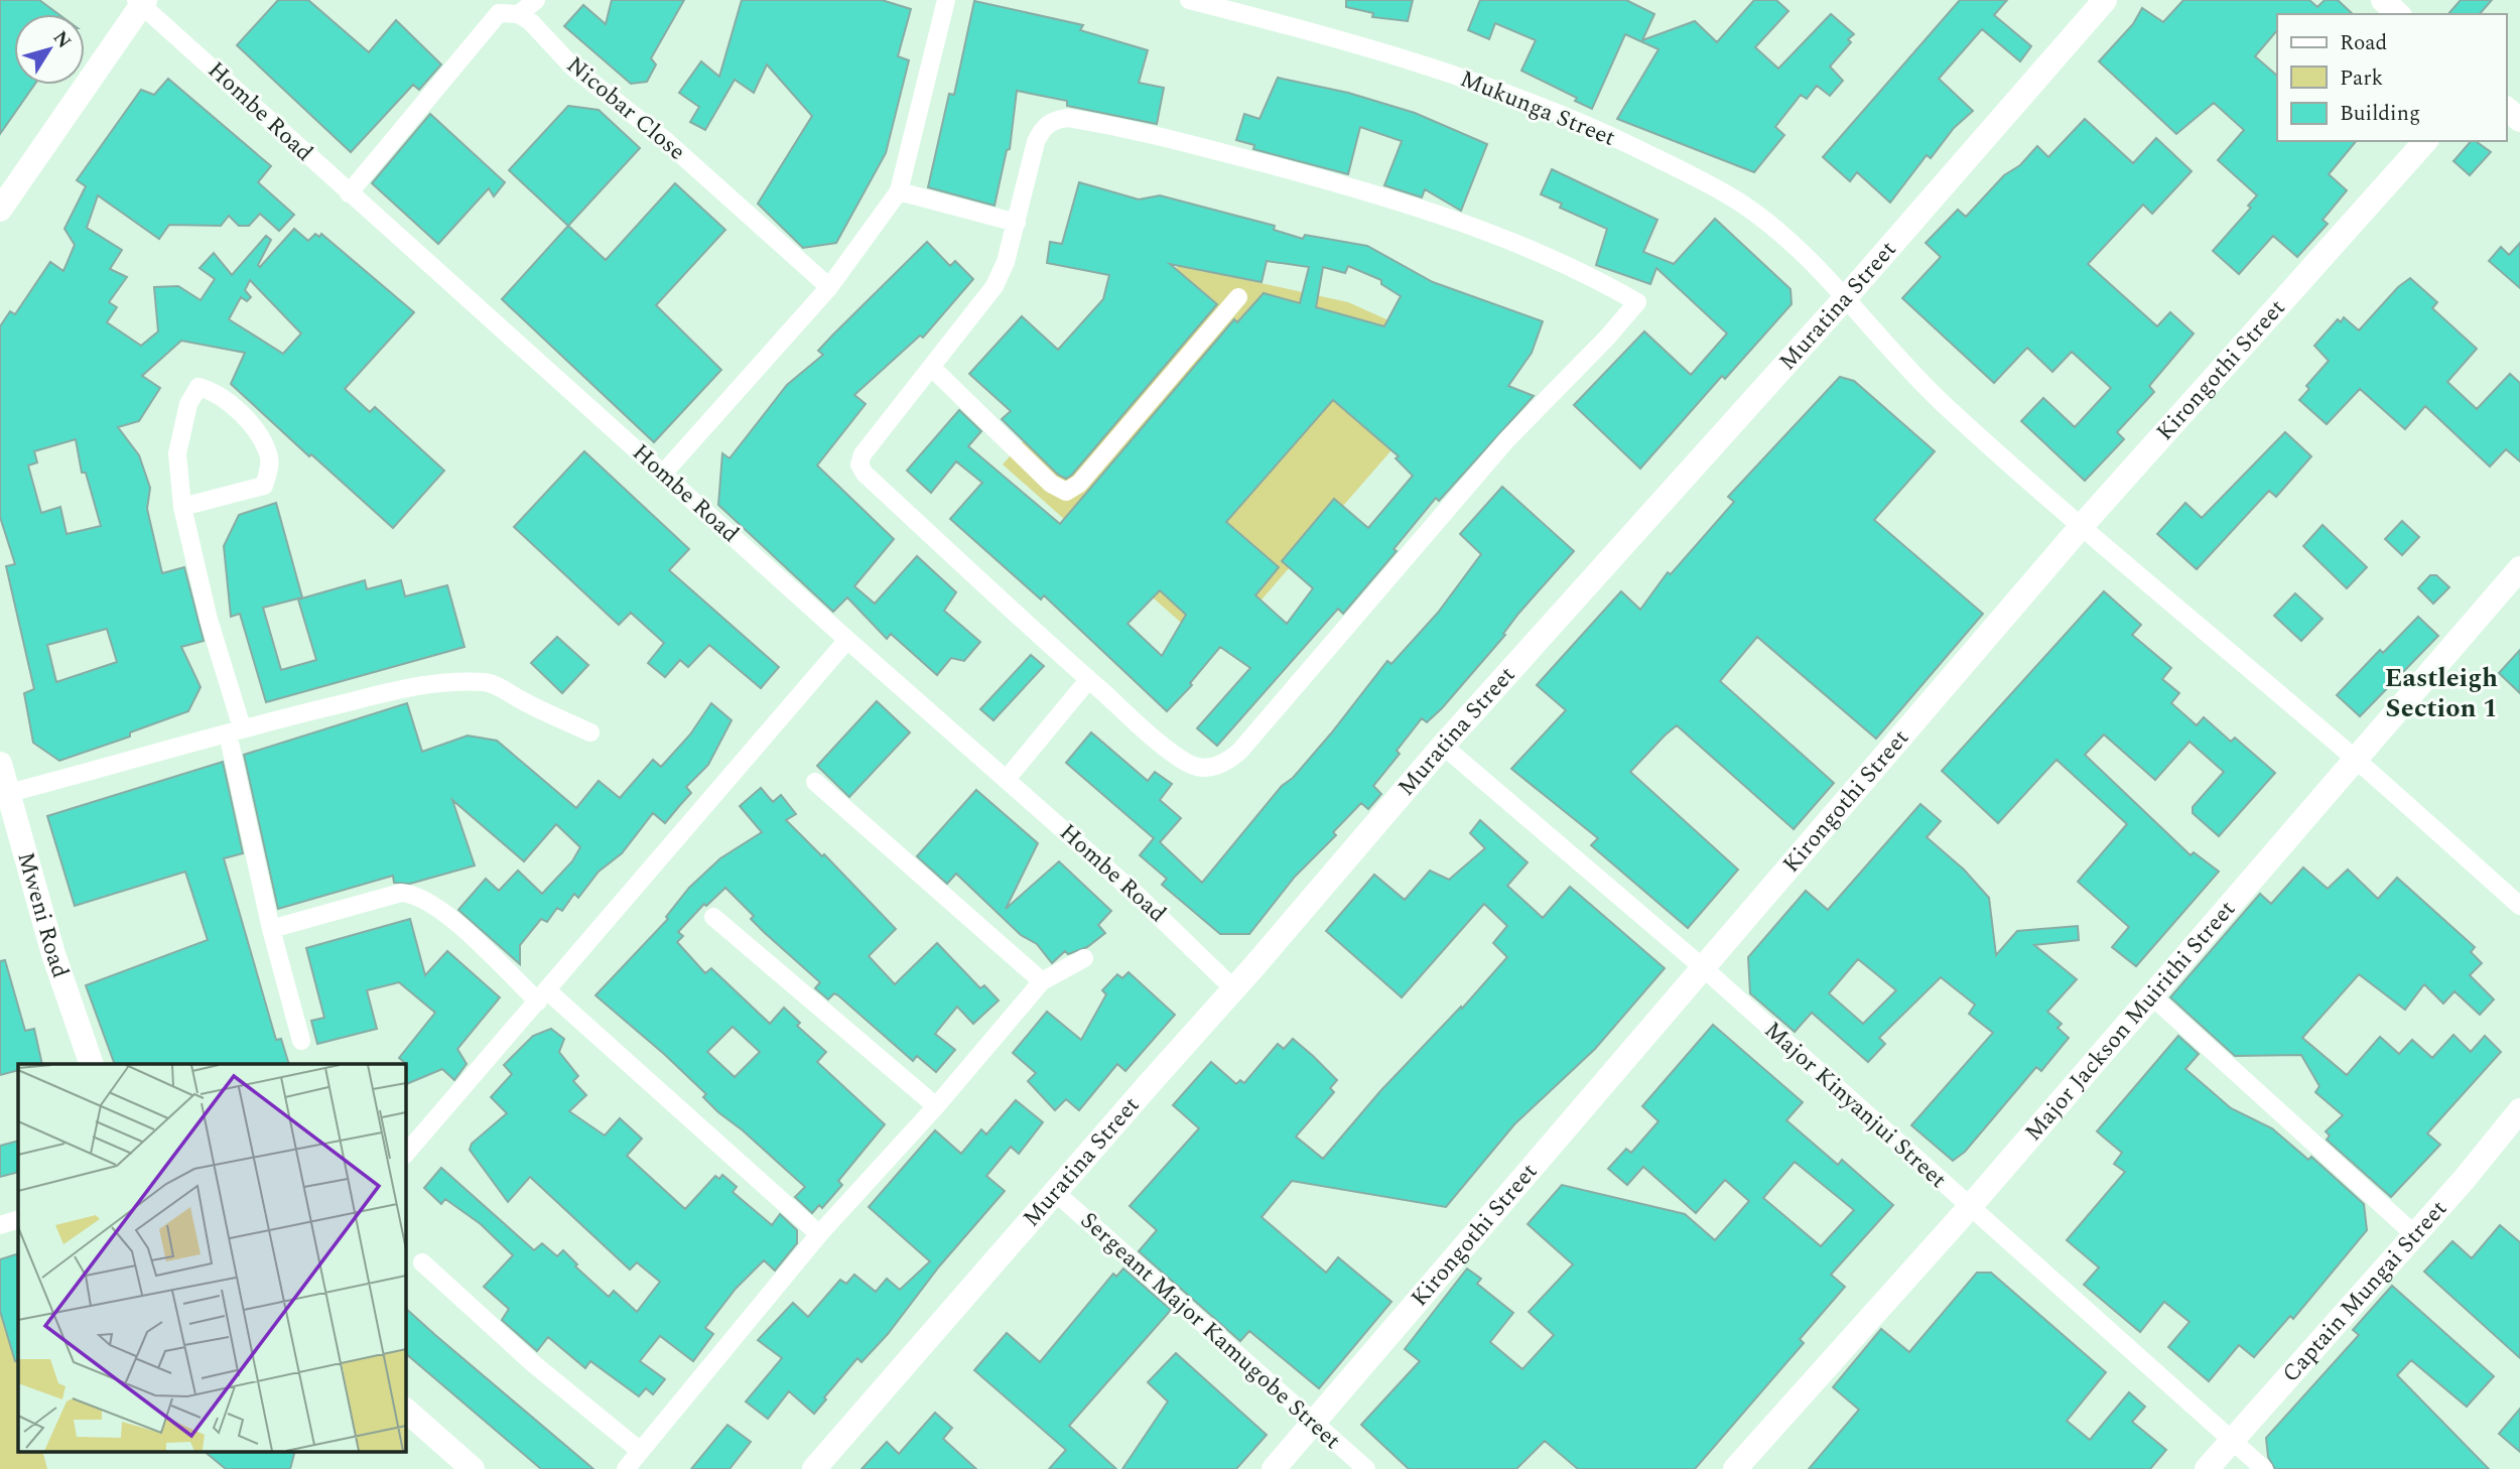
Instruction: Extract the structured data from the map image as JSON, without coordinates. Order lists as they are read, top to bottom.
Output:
{
  "streets": {
    "street": [
      "Nicobar Close",
      "Mukunga Street",
      "Hombe Road",
      "Muratina Street",
      "Kirongothi Street",
      "Mweni Road",
      "Major Jackson Muirithi Street",
      "Major Kinyanjui Street",
      "Captain Mungai Street",
      "Sergeant Major Kamugobe Street"
    ]
  },
  "crossings": [
    ["Mukunga Street", "Muratina Street"],
    ["Mukunga Street", "Kirongothi Street"],
    ["Mukunga Street", "Major Jackson Muirithi Street"],
    ["Hombe Road", "Muratina Street"],
    ["Muratina Street", "Major Kinyanjui Street"],
    ["Muratina Street", "Sergeant Major Kamugobe Street"],
    ["Kirongothi Street", "Major Kinyanjui Street"],
    ["Kirongothi Street", "Sergeant Major Kamugobe Street"],
    ["Major Jackson Muirithi Street", "Major Kinyanjui Street"],
    ["Major Kinyanjui Street", "Captain Mungai Street"]
  ],
  "districts": ["Eastleigh Section 1"],
  "legend": ["Road", "Park", "Building"],
  "north": "top right"
}
